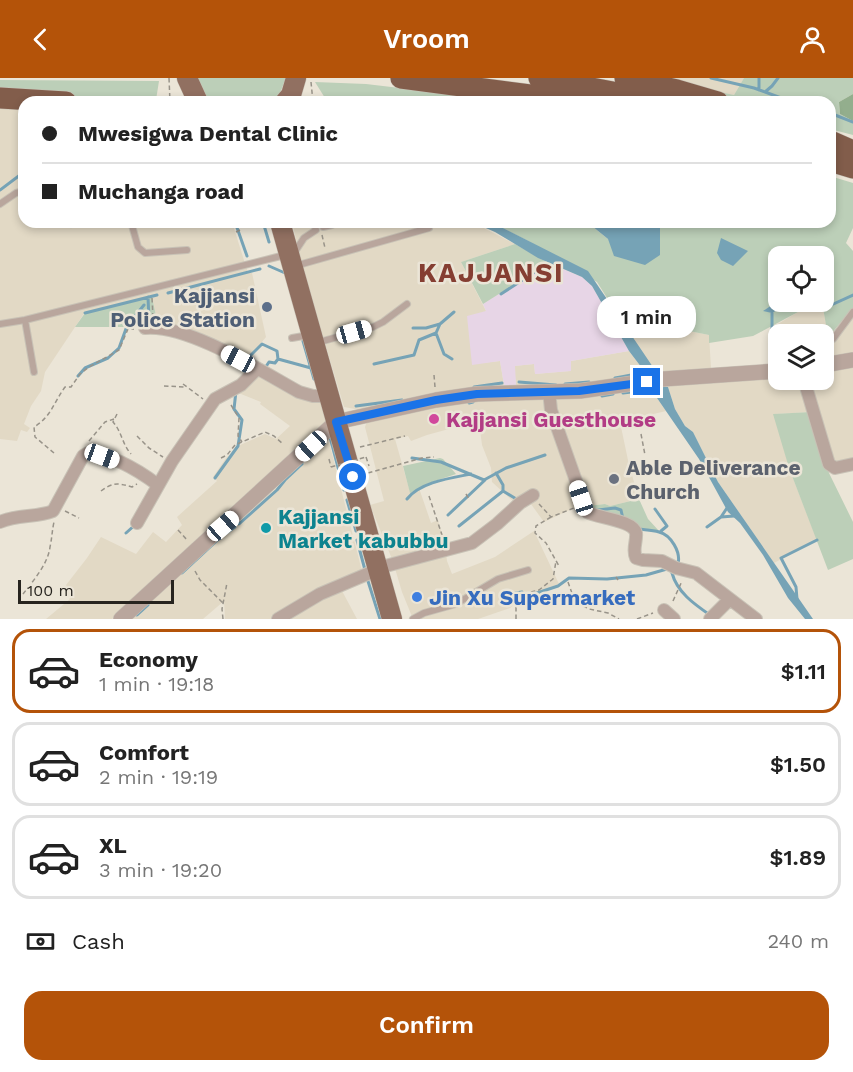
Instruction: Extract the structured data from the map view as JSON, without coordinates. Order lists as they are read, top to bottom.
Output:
{
  "districts": ["KAJJANSI"],
  "places": [
    "Kajjansi Police Station",
    "Kajjansi Guesthouse",
    "Able Deliverance Church",
    "Kajjansi Market kabubbu",
    "Jin Xu Supermarket"
  ],
  "scale_bar": "100 m",
  "page": {
    "header": "Vroom",
    "banner": ["Mwesigwa Dental Clinic", "Muchanga road"],
    "bubble": "1 min",
    "scale": "100 m",
    "list": [
      {
        "name": "Economy",
        "note": "1 min · 19:18",
        "value": "$1.11"
      },
      {
        "name": "Comfort",
        "note": "2 min · 19:19",
        "value": "$1.50"
      },
      {
        "name": "XL",
        "note": "3 min · 19:20",
        "value": "$1.89"
      }
    ],
    "pay": ["Cash", "240 m"],
    "buttons": "Confirm"
  }
}
